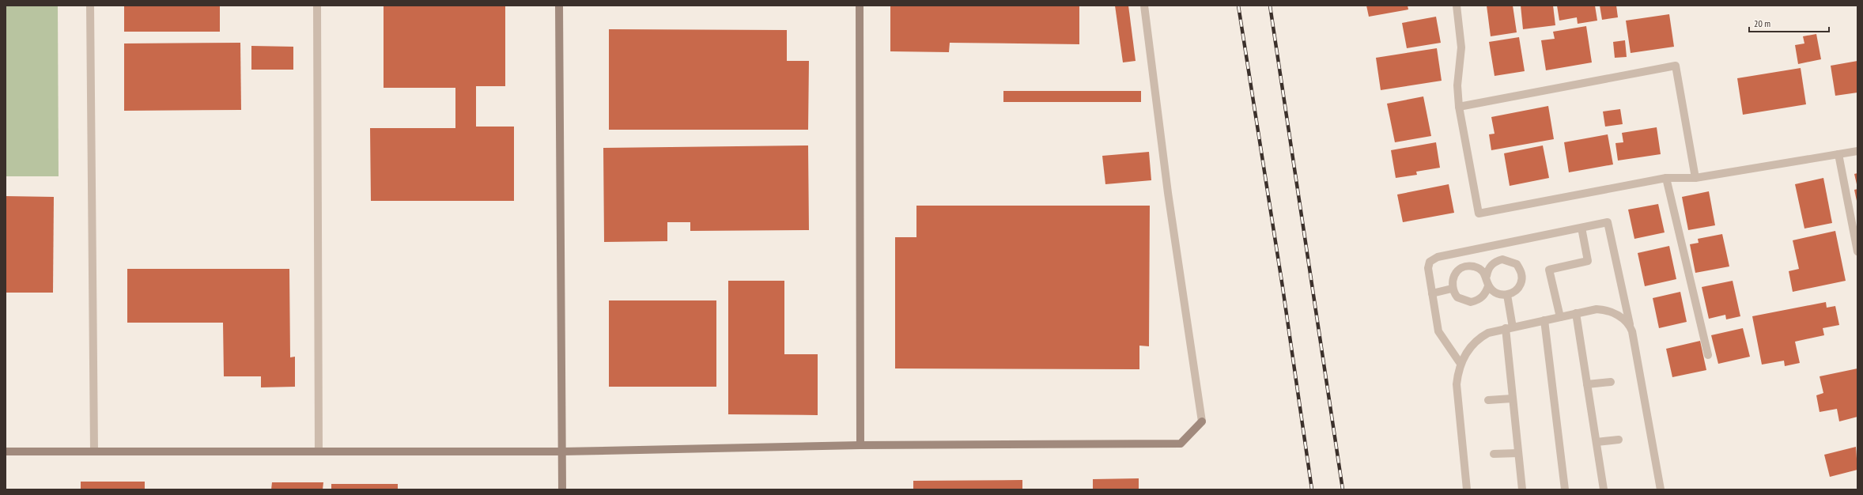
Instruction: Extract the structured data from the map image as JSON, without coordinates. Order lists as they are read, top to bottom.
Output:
{
  "scale_bar": "20 m"
}
